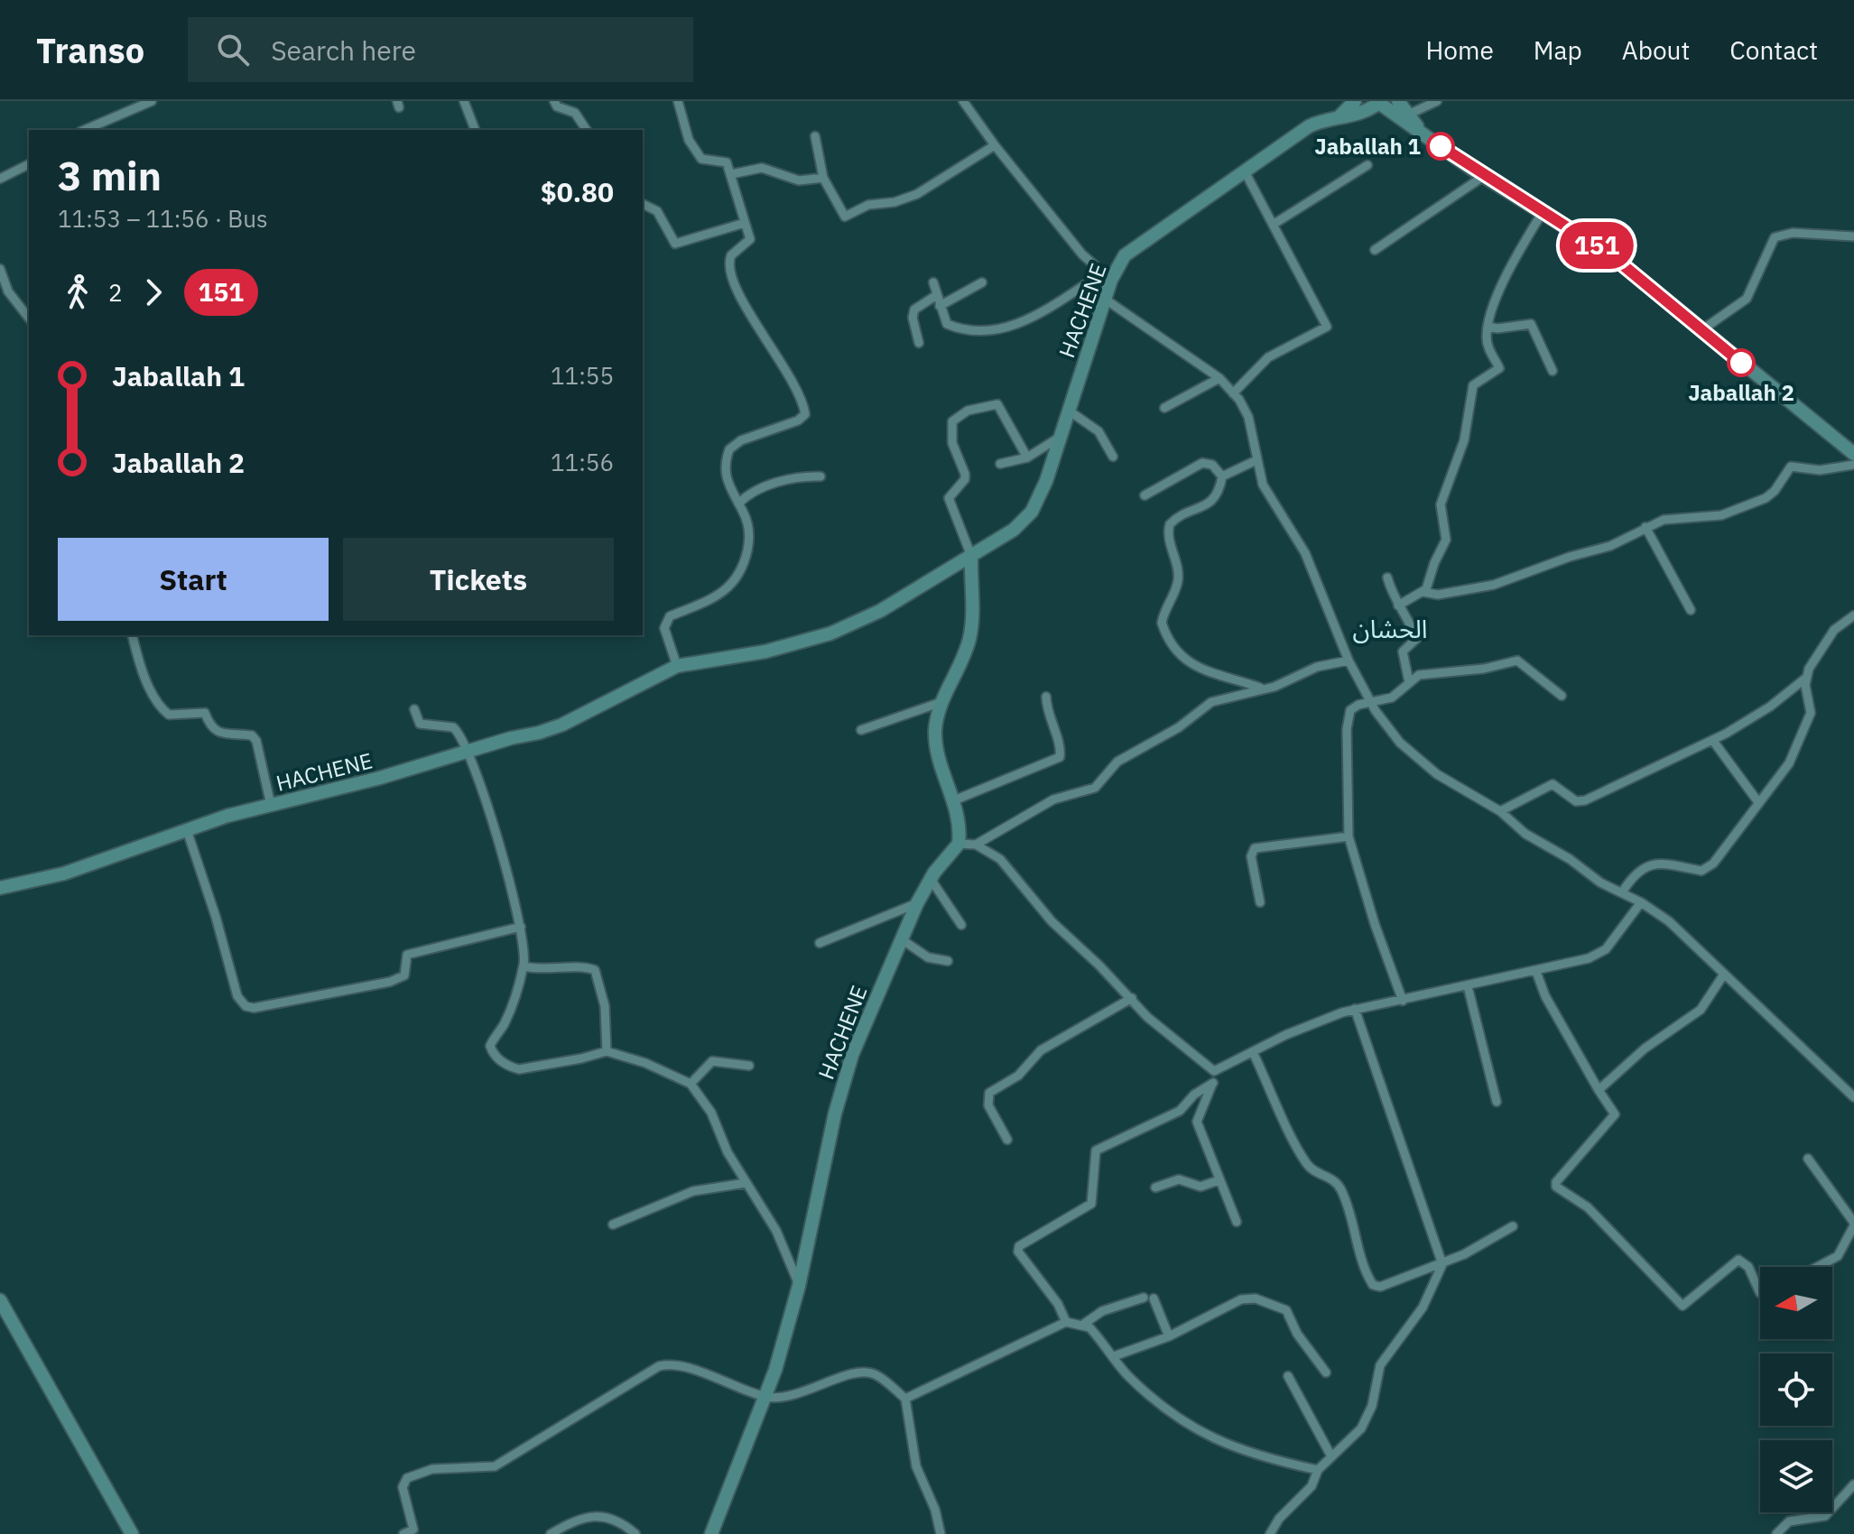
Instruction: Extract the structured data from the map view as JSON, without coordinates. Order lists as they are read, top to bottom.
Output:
{
  "streets": {
    "street": ["HACHENE"]
  },
  "districts": ["الحشان"],
  "places": ["Jaballah 1", "Jaballah 2"],
  "lines": ["bus line 151"],
  "north": "left",
  "page": {
    "header": "Transo",
    "search": "Search here",
    "nav": [
      "Home",
      "Map",
      "About",
      "Contact"
    ],
    "on_map": "151",
    "heading": ["3 min", "11:53 – 11:56 · Bus", "$0.80"],
    "legs": ["2", "151"],
    "list": [
      {
        "name": "Jaballah 1",
        "value": "11:55"
      },
      {
        "name": "Jaballah 2",
        "value": "11:56"
      }
    ],
    "buttons": ["Start", "Tickets"]
  }
}
